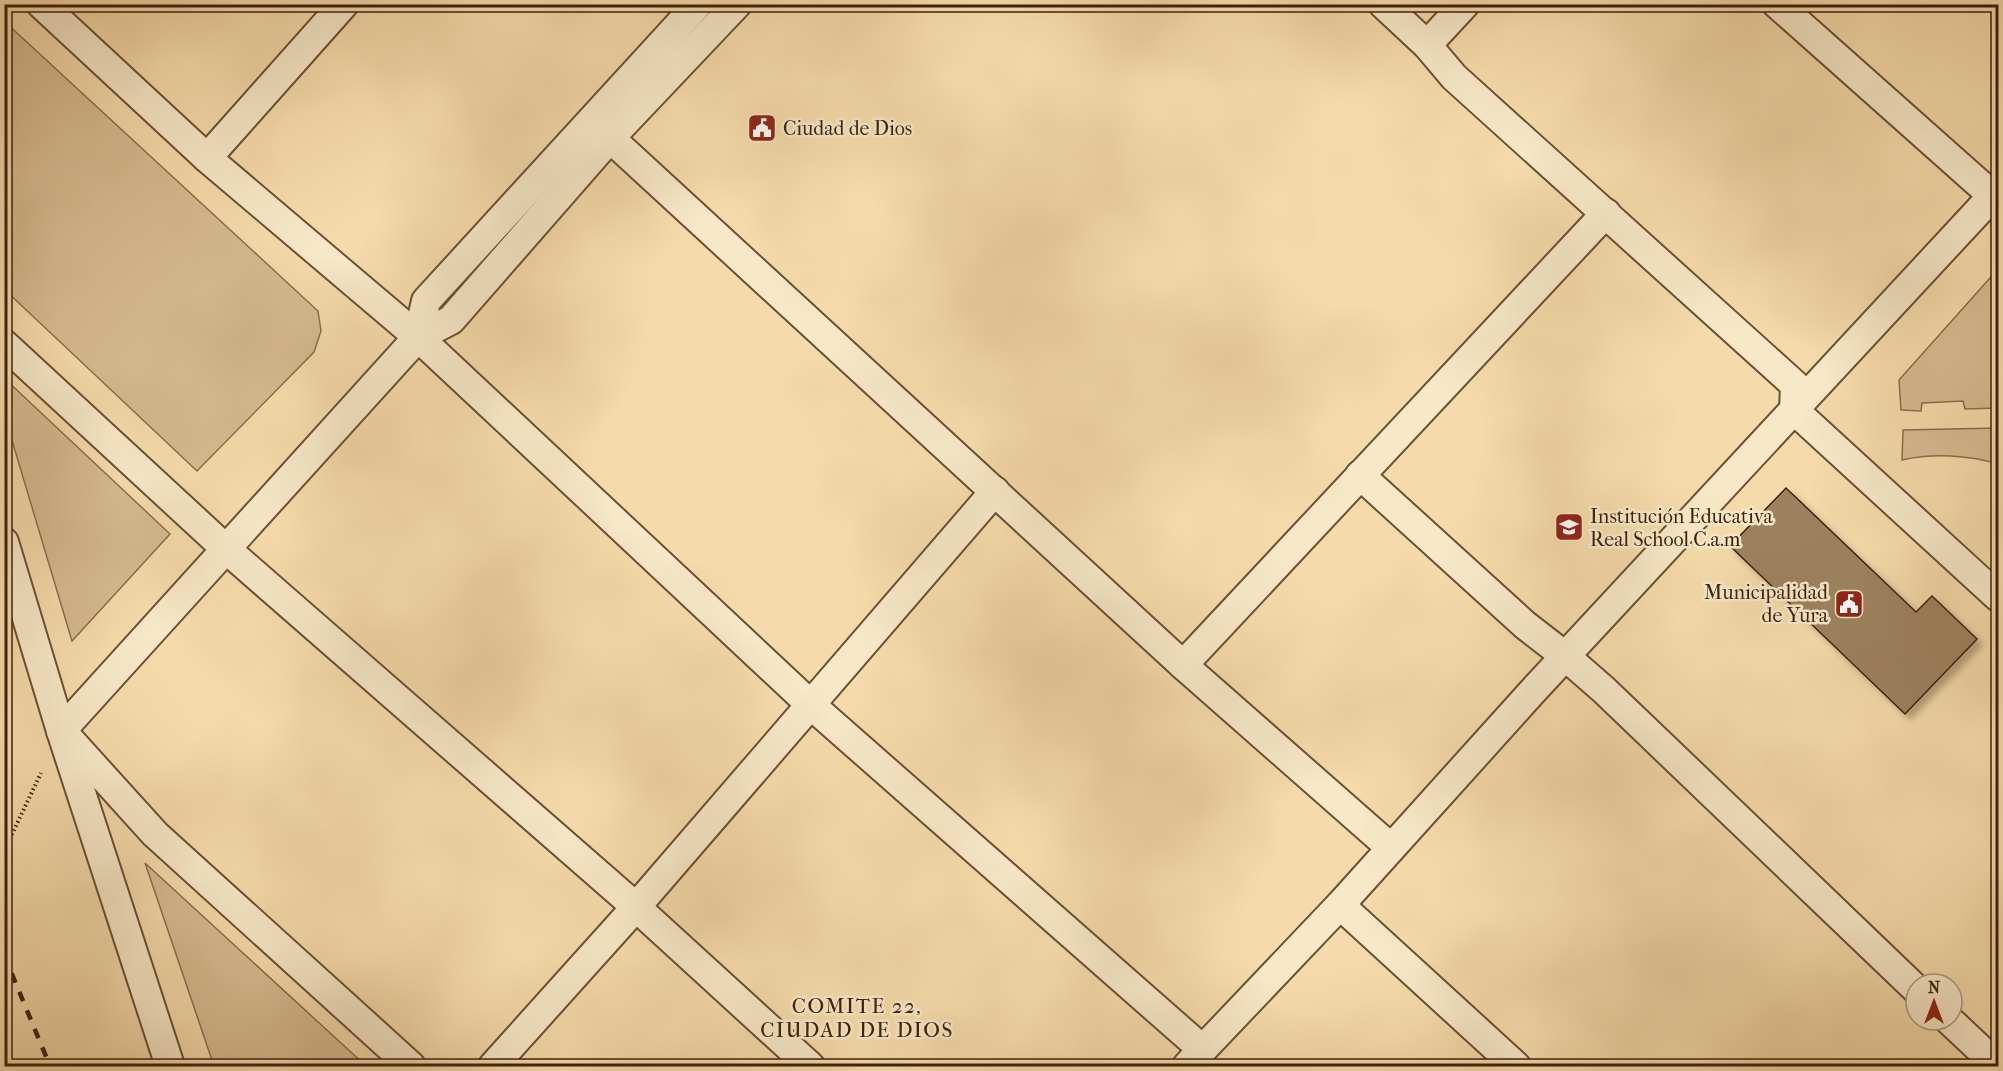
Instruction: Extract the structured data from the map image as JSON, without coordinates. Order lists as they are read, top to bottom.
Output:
{
  "districts": ["COMITE 22, CIUDAD DE DIOS"],
  "places": {
    "public building": ["Ciudad de Dios", "Municipalidad de Yura"],
    "school or university": ["Institución Educativa Real School C.a.m"]
  },
  "north": "top"
}
